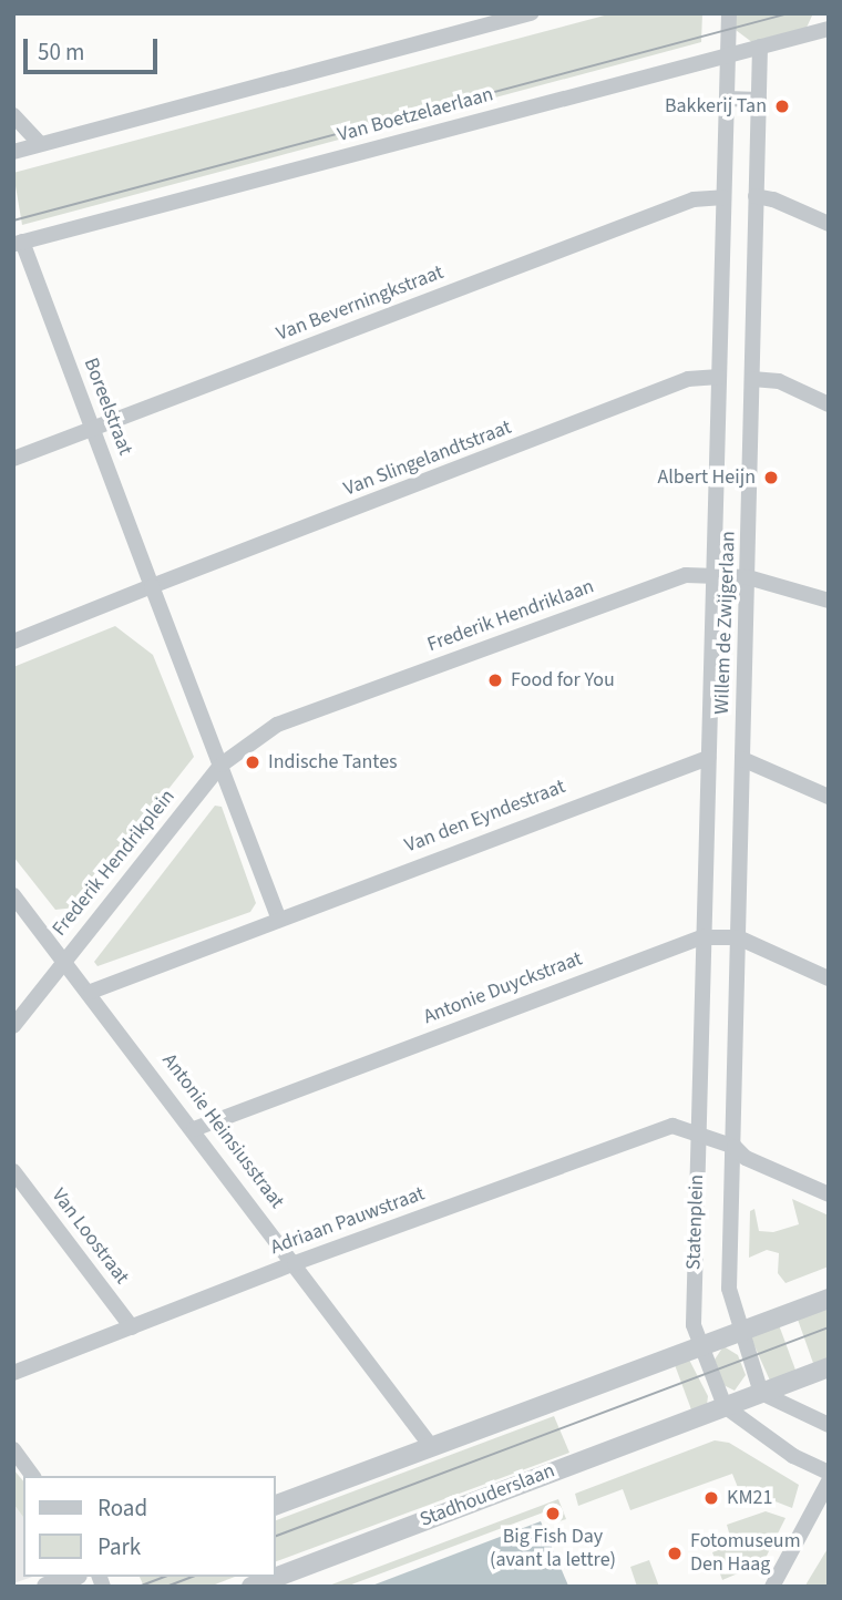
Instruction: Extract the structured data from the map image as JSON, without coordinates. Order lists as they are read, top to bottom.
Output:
{
  "streets": {
    "street": [
      "Van Boetzelaerlaan",
      "Van Beverningkstraat",
      "Boreelstraat",
      "Van Slingelandtstraat",
      "Frederik Hendriklaan",
      "Willem de Zwijgerlaan",
      "Van den Eyndestraat",
      "Frederik Hendrikplein",
      "Antonie Duyckstraat",
      "Antonie Heinsiusstraat",
      "Adriaan Pauwstraat",
      "Statenplein",
      "Van Loostraat",
      "Stadhouderslaan"
    ]
  },
  "crossings": [
    ["Van Boetzelaerlaan", "Boreelstraat"],
    ["Van Boetzelaerlaan", "Willem de Zwijgerlaan"],
    ["Van Beverningkstraat", "Boreelstraat"],
    ["Van Beverningkstraat", "Willem de Zwijgerlaan"],
    ["Boreelstraat", "Van Slingelandtstraat"],
    ["Van Slingelandtstraat", "Willem de Zwijgerlaan"],
    ["Frederik Hendriklaan", "Willem de Zwijgerlaan"],
    ["Frederik Hendriklaan", "Frederik Hendrikplein"],
    ["Willem de Zwijgerlaan", "Van den Eyndestraat"],
    ["Willem de Zwijgerlaan", "Antonie Duyckstraat"],
    ["Willem de Zwijgerlaan", "Adriaan Pauwstraat"],
    ["Willem de Zwijgerlaan", "Statenplein"],
    ["Frederik Hendrikplein", "Antonie Heinsiusstraat"],
    ["Antonie Duyckstraat", "Antonie Heinsiusstraat"],
    ["Antonie Heinsiusstraat", "Adriaan Pauwstraat"],
    ["Adriaan Pauwstraat", "Statenplein"],
    ["Adriaan Pauwstraat", "Van Loostraat"],
    ["Statenplein", "Stadhouderslaan"]
  ],
  "places": [
    "Bakkerij Tan",
    "Albert Heijn",
    "Food for You",
    "Indische Tantes",
    "KM21",
    "Big Fish Day (avant la lettre)",
    "Fotomuseum Den Haag"
  ],
  "legend": ["Road", "Park"],
  "scale_bar": "50 m"
}
